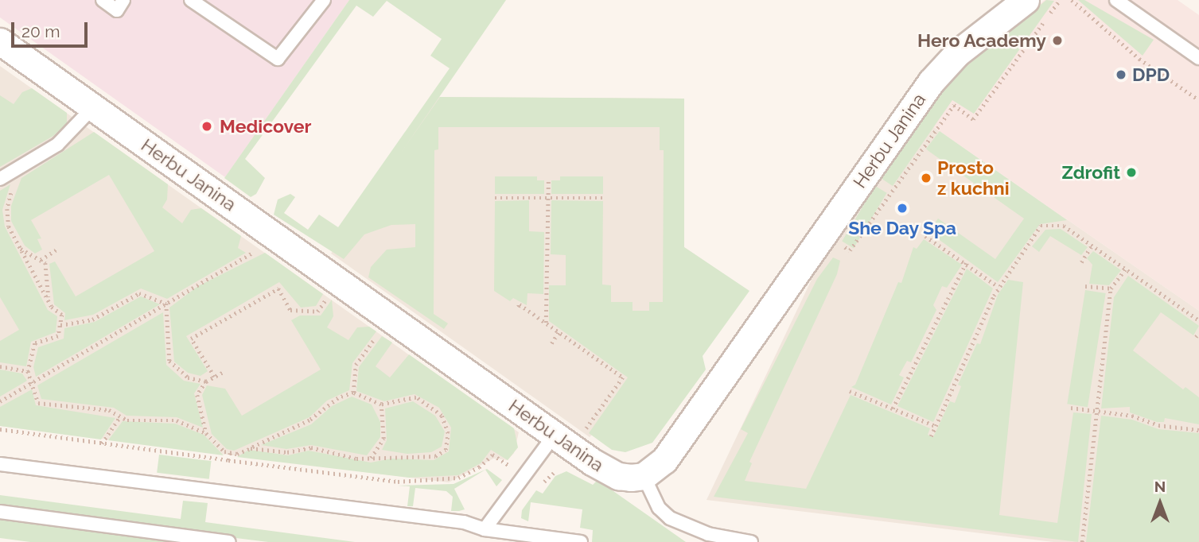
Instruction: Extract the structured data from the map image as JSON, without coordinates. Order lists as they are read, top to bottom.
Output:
{
  "streets": {
    "street": ["Herbu Janina"]
  },
  "places": [
    "Hero Academy",
    "DPD",
    "Medicover",
    "Zdrofit",
    "Prosto z kuchni",
    "She Day Spa"
  ],
  "scale_bar": "20 m",
  "north": "top"
}
